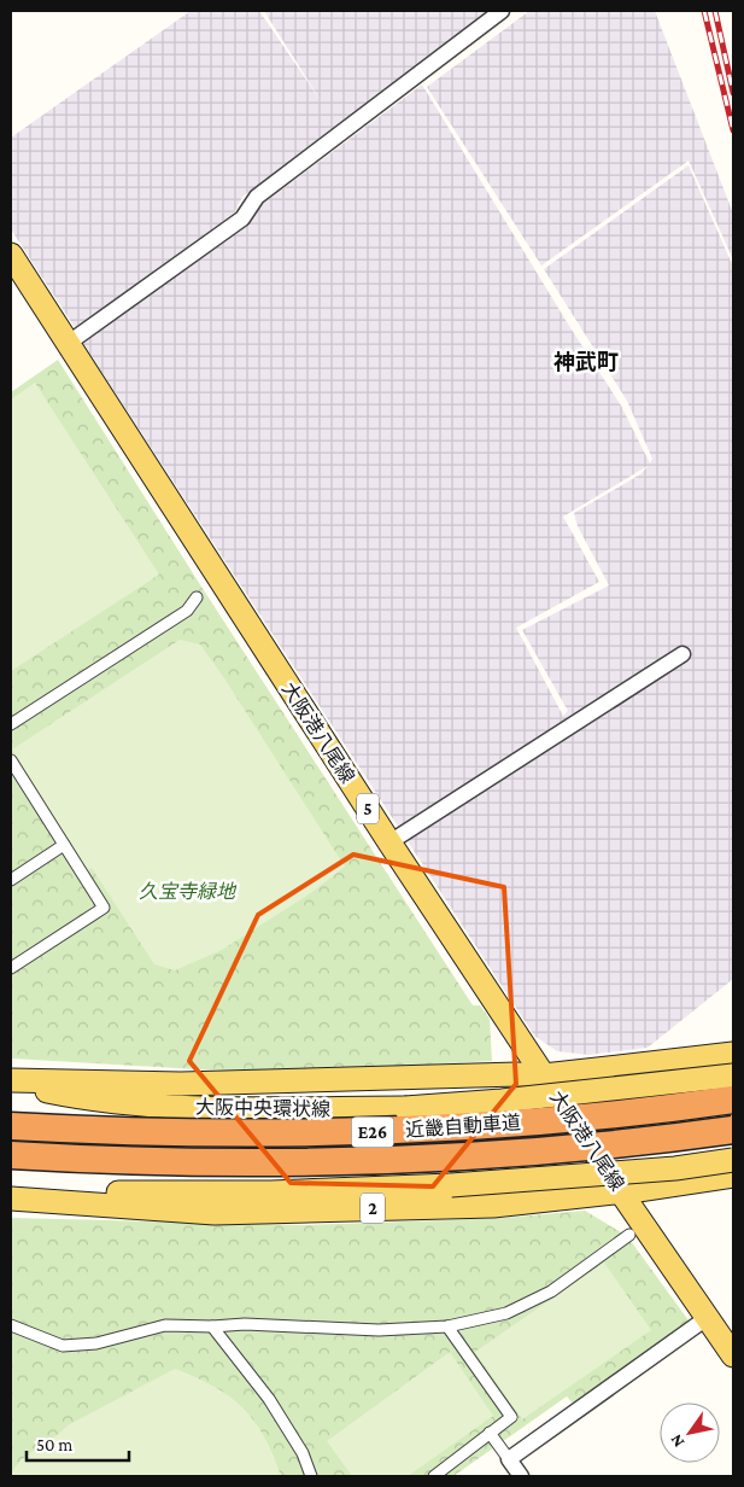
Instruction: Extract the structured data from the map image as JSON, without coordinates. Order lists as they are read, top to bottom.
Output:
{
  "streets": {
    "highway": ["近畿自動車道", "E26"],
    "main road": [
      "大阪港八尾線",
      "5",
      "大阪中央環状線",
      "2"
    ]
  },
  "crossings": [
    ["大阪港八尾線", "2"]
  ],
  "districts": ["神武町"],
  "parks": ["久宝寺緑地"],
  "scale_bar": "50 m",
  "north": "bottom left"
}
